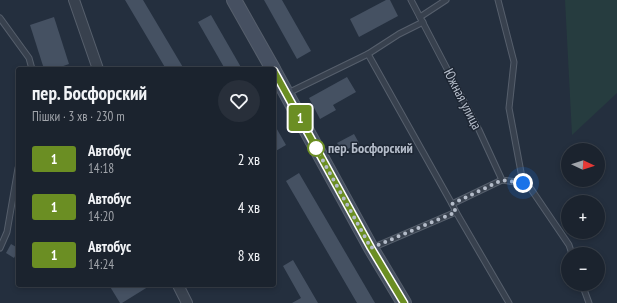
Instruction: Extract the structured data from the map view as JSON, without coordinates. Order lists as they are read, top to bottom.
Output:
{
  "streets": {
    "lane": ["Южная улица"]
  },
  "places": ["пер. Босфорский"],
  "lines": ["bus line 1"],
  "north": "right",
  "page": {
    "on_map": "1",
    "heading": ["пер. Босфорский", "Пішки · 3 хв · 230 m"],
    "list": [
      {
        "mark": "1",
        "name": "Автобус",
        "note": "14:18",
        "value": "2 хв"
      },
      {
        "mark": "1",
        "name": "Автобус",
        "note": "14:20",
        "value": "4 хв"
      },
      {
        "mark": "1",
        "name": "Автобус",
        "note": "14:24",
        "value": "8 хв"
      }
    ],
    "map_buttons": ["+", "−"]
  }
}
